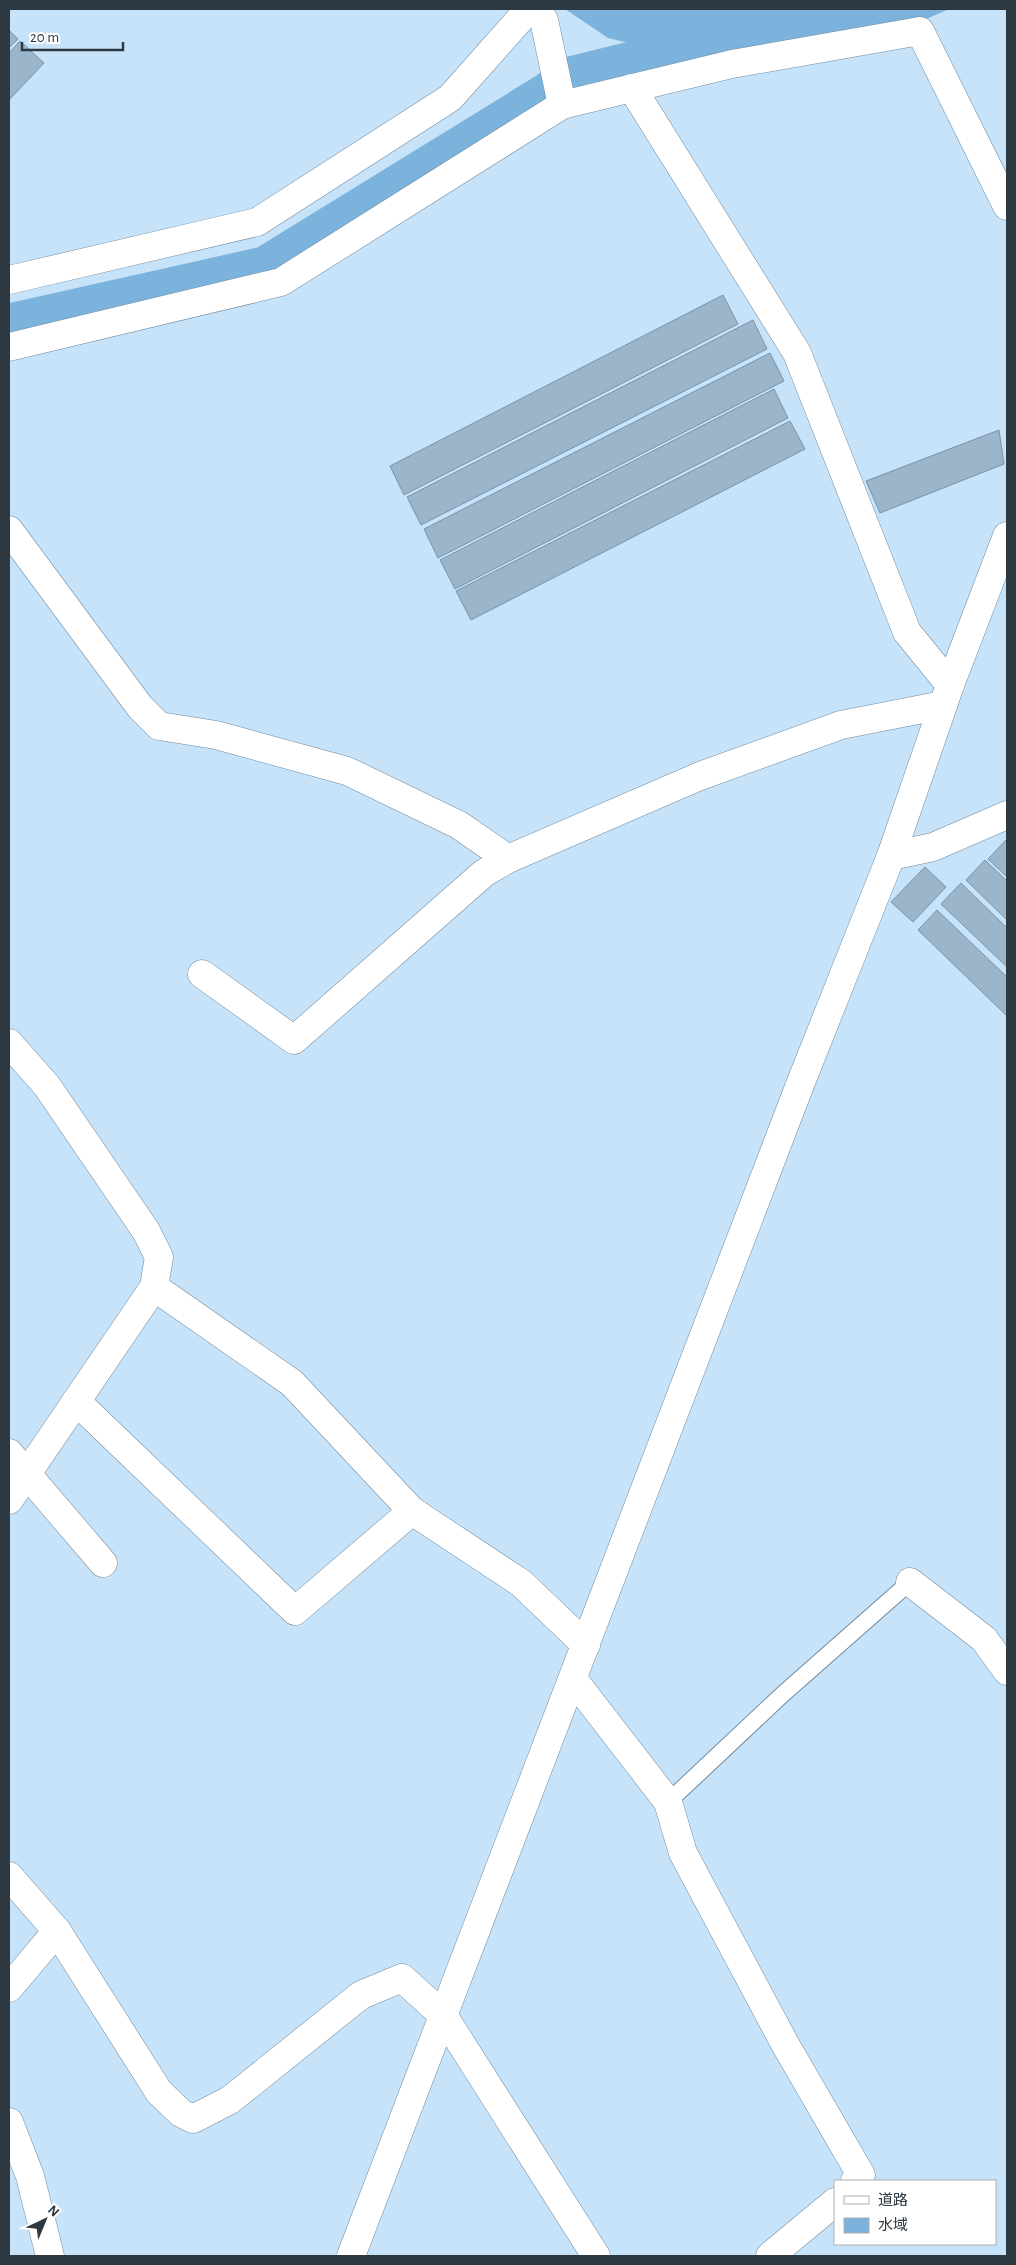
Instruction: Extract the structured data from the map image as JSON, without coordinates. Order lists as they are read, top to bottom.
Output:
{
  "legend": ["道路", "水域"],
  "scale_bar": "20 m",
  "north": "top right"
}
